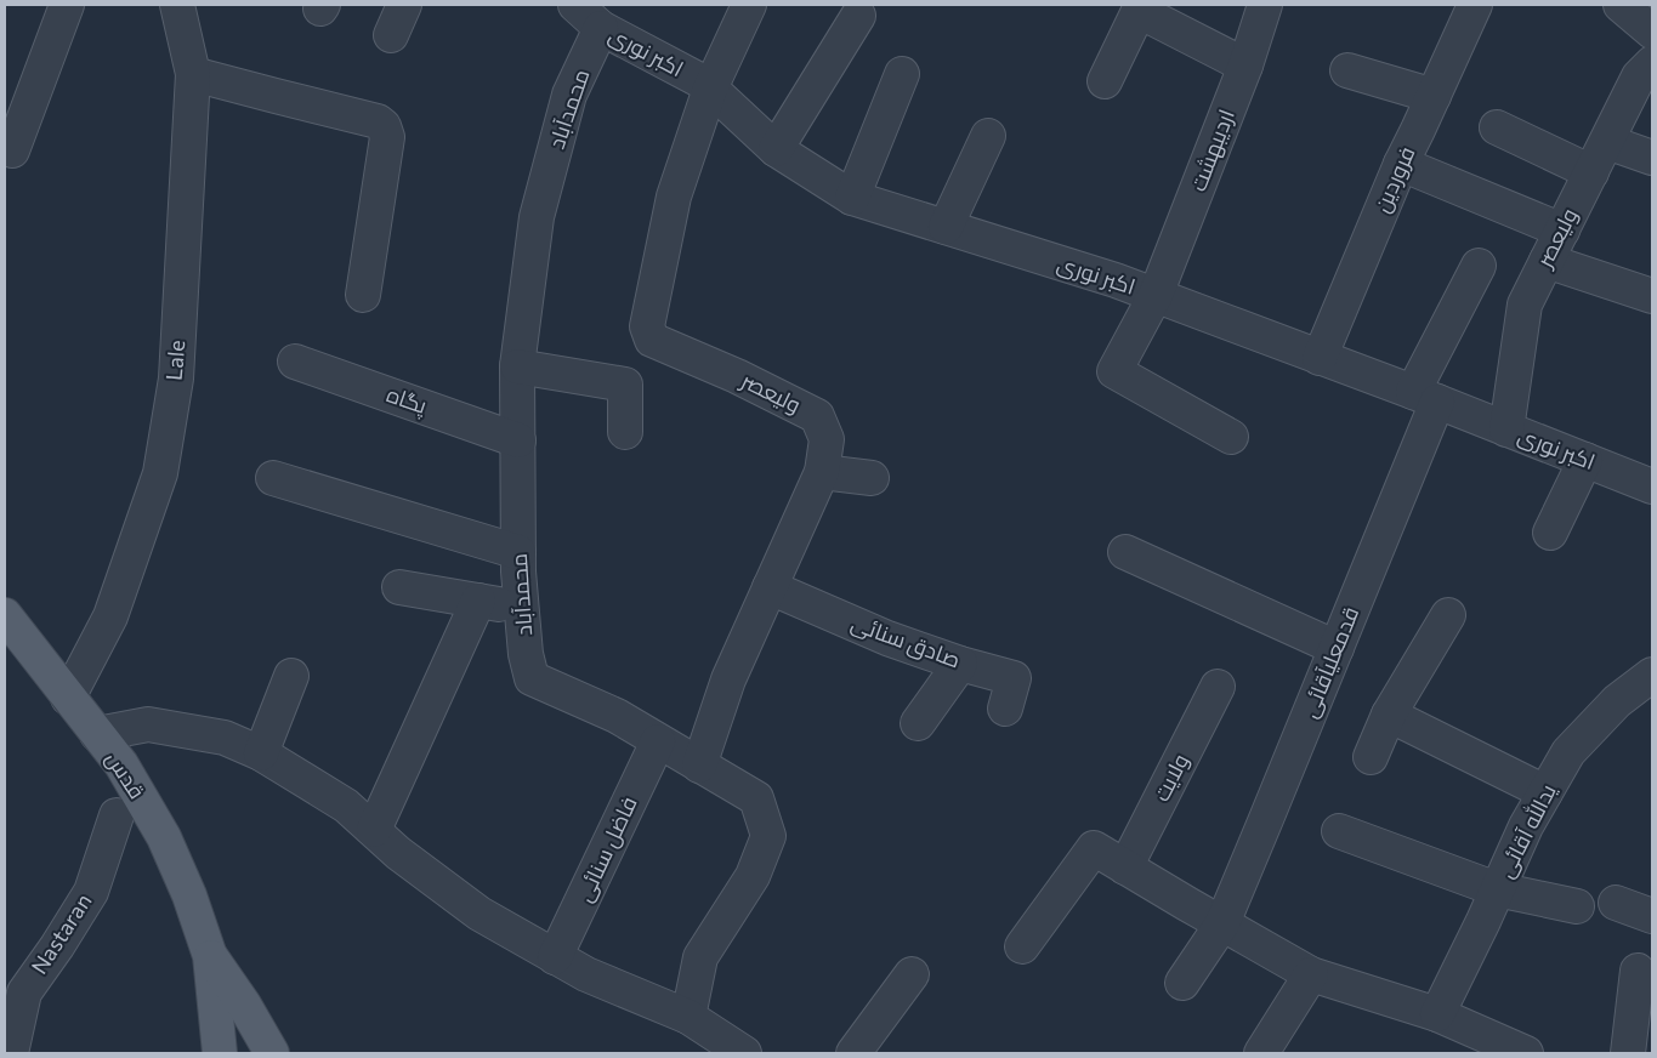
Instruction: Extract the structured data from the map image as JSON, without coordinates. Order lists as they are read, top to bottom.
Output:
{
  "streets": {
    "main road": ["قدس"],
    "street": [
      "اکبر نوری",
      "محمدآباد",
      "اردیبهشت",
      "فروردین",
      "ولیعصر",
      "Lale",
      "پگاه",
      "صادق سنائی",
      "قدمعلیآقائی",
      "ولایت",
      "یدالله آقائی",
      "فاضل سنائی",
      "Nastaran"
    ]
  },
  "crossings": [
    ["اکبر نوری", "محمدآباد"],
    ["اکبر نوری", "اردیبهشت"],
    ["اکبر نوری", "فروردین"],
    ["اکبر نوری", "ولیعصر"],
    ["اکبر نوری", "قدمعلیآقائی"],
    ["محمدآباد", "ولیعصر"],
    ["محمدآباد", "پگاه"],
    ["محمدآباد", "فاضل سنائی"],
    ["ولیعصر", "صادق سنائی"],
    ["Lale", "قدس"]
  ]
}
